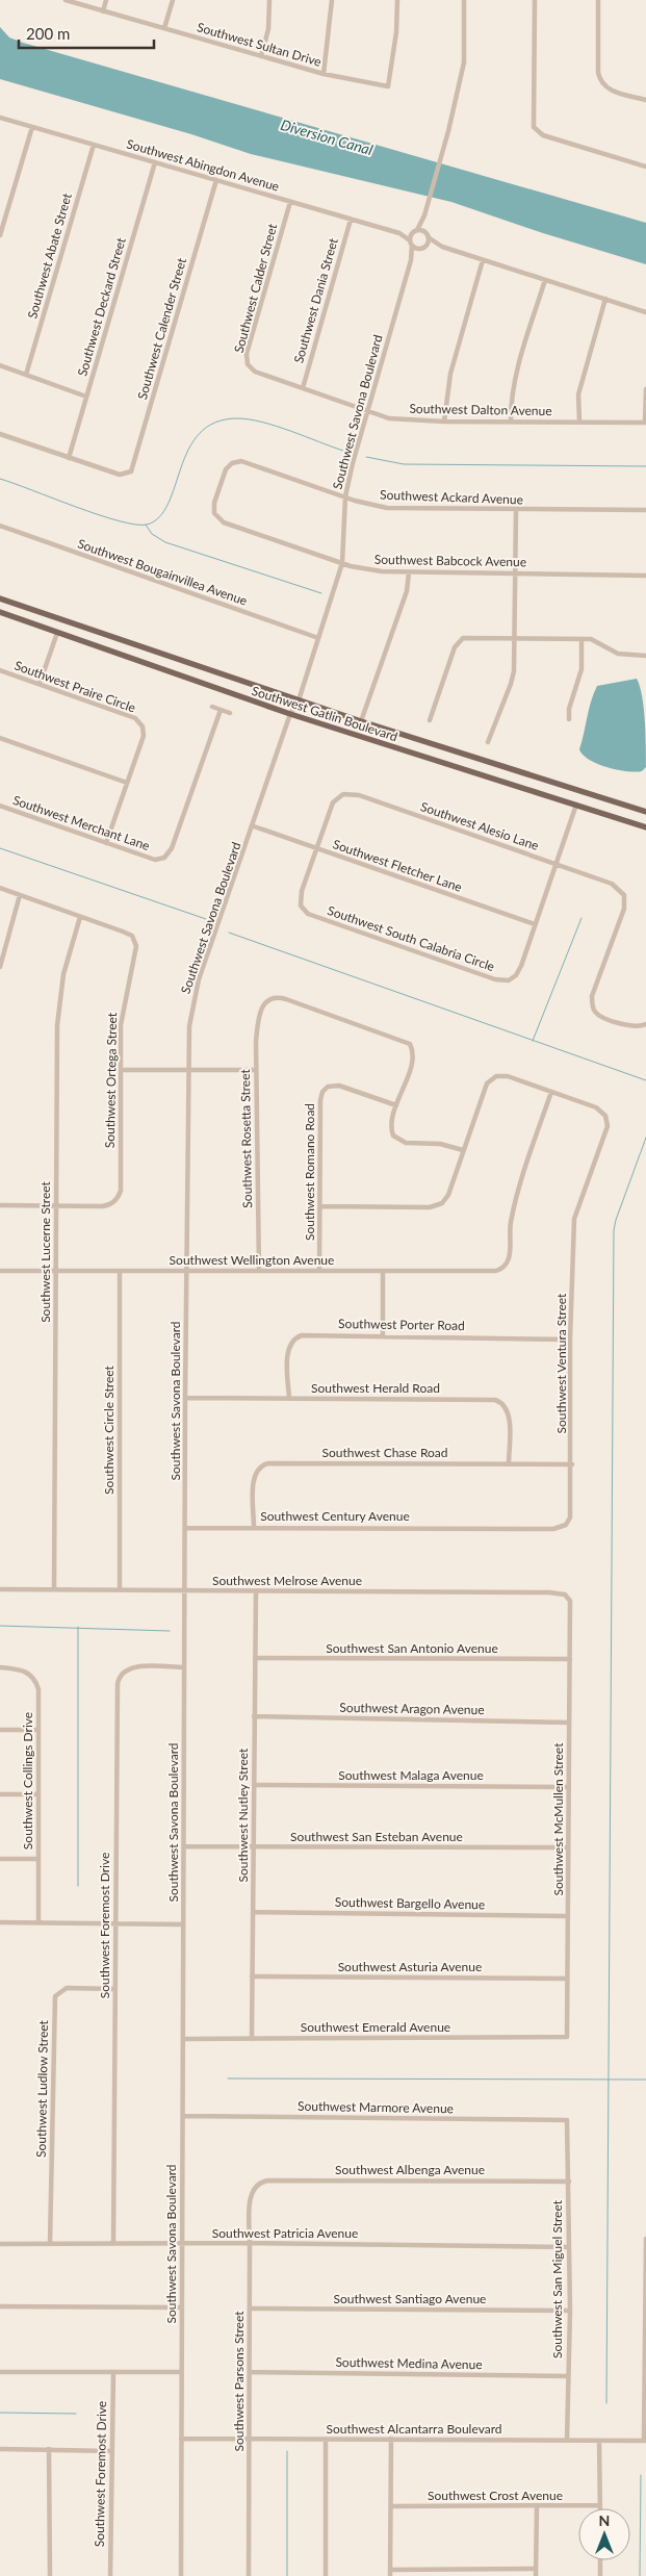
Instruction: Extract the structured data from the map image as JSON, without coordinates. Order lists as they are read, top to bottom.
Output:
{
  "streets": {
    "main road": ["Southwest Gatlin Boulevard"],
    "street": [
      "Southwest Sultan Drive",
      "Southwest Abingdon Avenue",
      "Southwest Abate Street",
      "Southwest Calder Street",
      "Southwest Dania Street",
      "Southwest Deckard Street",
      "Southwest Calender Street",
      "Southwest Dalton Avenue",
      "Southwest Savona Boulevard",
      "Southwest Ackard Avenue",
      "Southwest Babcock Avenue",
      "Southwest Bougainvillea Avenue",
      "Southwest Praire Circle",
      "Southwest Merchant Lane",
      "Southwest Alesio Lane",
      "Southwest Fletcher Lane",
      "Southwest South Calabria Circle",
      "Southwest Ortega Street",
      "Southwest Rosetta Street",
      "Southwest Romano Road",
      "Southwest Lucerne Street",
      "Southwest Wellington Avenue",
      "Southwest Porter Road",
      "Southwest Ventura Street",
      "Southwest Herald Road",
      "Southwest Circle Street",
      "Southwest Chase Road",
      "Southwest Century Avenue",
      "Southwest Melrose Avenue",
      "Southwest San Antonio Avenue",
      "Southwest Aragon Avenue",
      "Southwest Malaga Avenue",
      "Southwest Collings Drive",
      "Southwest Nutley Street",
      "Southwest McMullen Street",
      "Southwest San Esteban Avenue",
      "Southwest Bargello Avenue",
      "Southwest Foremost Drive",
      "Southwest Asturia Avenue",
      "Southwest Emerald Avenue",
      "Southwest Ludlow Street",
      "Southwest Marmore Avenue",
      "Southwest Albenga Avenue",
      "Southwest Patricia Avenue",
      "Southwest San Miguel Street",
      "Southwest Santiago Avenue",
      "Southwest Medina Avenue",
      "Southwest Parsons Street",
      "Southwest Alcantarra Boulevard",
      "Southwest Crost Avenue"
    ]
  },
  "crossings": [
    ["Southwest Abingdon Avenue", "Southwest Abate Street"],
    ["Southwest Abingdon Avenue", "Southwest Calder Street"],
    ["Southwest Abingdon Avenue", "Southwest Dania Street"],
    ["Southwest Abingdon Avenue", "Southwest Deckard Street"],
    ["Southwest Abingdon Avenue", "Southwest Calender Street"],
    ["Southwest Abingdon Avenue", "Southwest Savona Boulevard"],
    ["Southwest Calder Street", "Southwest Dalton Avenue"],
    ["Southwest Dania Street", "Southwest Dalton Avenue"],
    ["Southwest Deckard Street", "Southwest Calender Street"],
    ["Southwest Dalton Avenue", "Southwest Savona Boulevard"],
    ["Southwest Savona Boulevard", "Southwest Ackard Avenue"],
    ["Southwest Savona Boulevard", "Southwest Babcock Avenue"],
    ["Southwest Savona Boulevard", "Southwest Bougainvillea Avenue"],
    ["Southwest Savona Boulevard", "Southwest Gatlin Boulevard"],
    ["Southwest Savona Boulevard", "Southwest Fletcher Lane"],
    ["Southwest Savona Boulevard", "Southwest Wellington Avenue"],
    ["Southwest Savona Boulevard", "Southwest Herald Road"],
    ["Southwest Savona Boulevard", "Southwest Century Avenue"],
    ["Southwest Savona Boulevard", "Southwest Melrose Avenue"],
    ["Southwest Savona Boulevard", "Southwest San Esteban Avenue"],
    ["Southwest Savona Boulevard", "Southwest Foremost Drive"],
    ["Southwest Savona Boulevard", "Southwest Emerald Avenue"],
    ["Southwest Savona Boulevard", "Southwest Marmore Avenue"],
    ["Southwest Savona Boulevard", "Southwest Patricia Avenue"],
    ["Southwest Savona Boulevard", "Southwest Alcantarra Boulevard"],
    ["Southwest Ackard Avenue", "Southwest Babcock Avenue"],
    ["Southwest Praire Circle", "Southwest Merchant Lane"],
    ["Southwest Alesio Lane", "Southwest Fletcher Lane"],
    ["Southwest Alesio Lane", "Southwest South Calabria Circle"],
    ["Southwest Fletcher Lane", "Southwest South Calabria Circle"],
    ["Southwest Ortega Street", "Southwest Lucerne Street"],
    ["Southwest Rosetta Street", "Southwest Romano Road"],
    ["Southwest Rosetta Street", "Southwest Wellington Avenue"],
    ["Southwest Romano Road", "Southwest Wellington Avenue"],
    ["Southwest Lucerne Street", "Southwest Wellington Avenue"],
    ["Southwest Lucerne Street", "Southwest Melrose Avenue"],
    ["Southwest Wellington Avenue", "Southwest Ventura Street"],
    ["Southwest Wellington Avenue", "Southwest Circle Street"],
    ["Southwest Porter Road", "Southwest Ventura Street"],
    ["Southwest Porter Road", "Southwest Herald Road"],
    ["Southwest Ventura Street", "Southwest Chase Road"],
    ["Southwest Ventura Street", "Southwest Century Avenue"],
    ["Southwest Herald Road", "Southwest Chase Road"],
    ["Southwest Circle Street", "Southwest Melrose Avenue"],
    ["Southwest Chase Road", "Southwest Century Avenue"],
    ["Southwest Melrose Avenue", "Southwest Nutley Street"],
    ["Southwest Melrose Avenue", "Southwest McMullen Street"],
    ["Southwest San Antonio Avenue", "Southwest Nutley Street"],
    ["Southwest San Antonio Avenue", "Southwest McMullen Street"],
    ["Southwest Aragon Avenue", "Southwest Nutley Street"],
    ["Southwest Aragon Avenue", "Southwest McMullen Street"],
    ["Southwest Malaga Avenue", "Southwest Nutley Street"],
    ["Southwest Malaga Avenue", "Southwest McMullen Street"],
    ["Southwest Nutley Street", "Southwest San Esteban Avenue"],
    ["Southwest Nutley Street", "Southwest Bargello Avenue"],
    ["Southwest Nutley Street", "Southwest Asturia Avenue"],
    ["Southwest Nutley Street", "Southwest Emerald Avenue"],
    ["Southwest McMullen Street", "Southwest San Esteban Avenue"],
    ["Southwest McMullen Street", "Southwest Bargello Avenue"],
    ["Southwest McMullen Street", "Southwest Asturia Avenue"],
    ["Southwest McMullen Street", "Southwest Emerald Avenue"],
    ["Southwest Foremost Drive", "Southwest Ludlow Street"],
    ["Southwest Foremost Drive", "Southwest Patricia Avenue"],
    ["Southwest Ludlow Street", "Southwest Patricia Avenue"],
    ["Southwest Marmore Avenue", "Southwest San Miguel Street"],
    ["Southwest Albenga Avenue", "Southwest San Miguel Street"],
    ["Southwest Albenga Avenue", "Southwest Parsons Street"],
    ["Southwest Patricia Avenue", "Southwest San Miguel Street"],
    ["Southwest Patricia Avenue", "Southwest Parsons Street"],
    ["Southwest San Miguel Street", "Southwest Santiago Avenue"],
    ["Southwest San Miguel Street", "Southwest Medina Avenue"],
    ["Southwest San Miguel Street", "Southwest Alcantarra Boulevard"],
    ["Southwest Santiago Avenue", "Southwest Parsons Street"],
    ["Southwest Medina Avenue", "Southwest Parsons Street"],
    ["Southwest Parsons Street", "Southwest Alcantarra Boulevard"]
  ],
  "water": ["Diversion Canal"],
  "scale_bar": "200 m",
  "north": "top"
}
